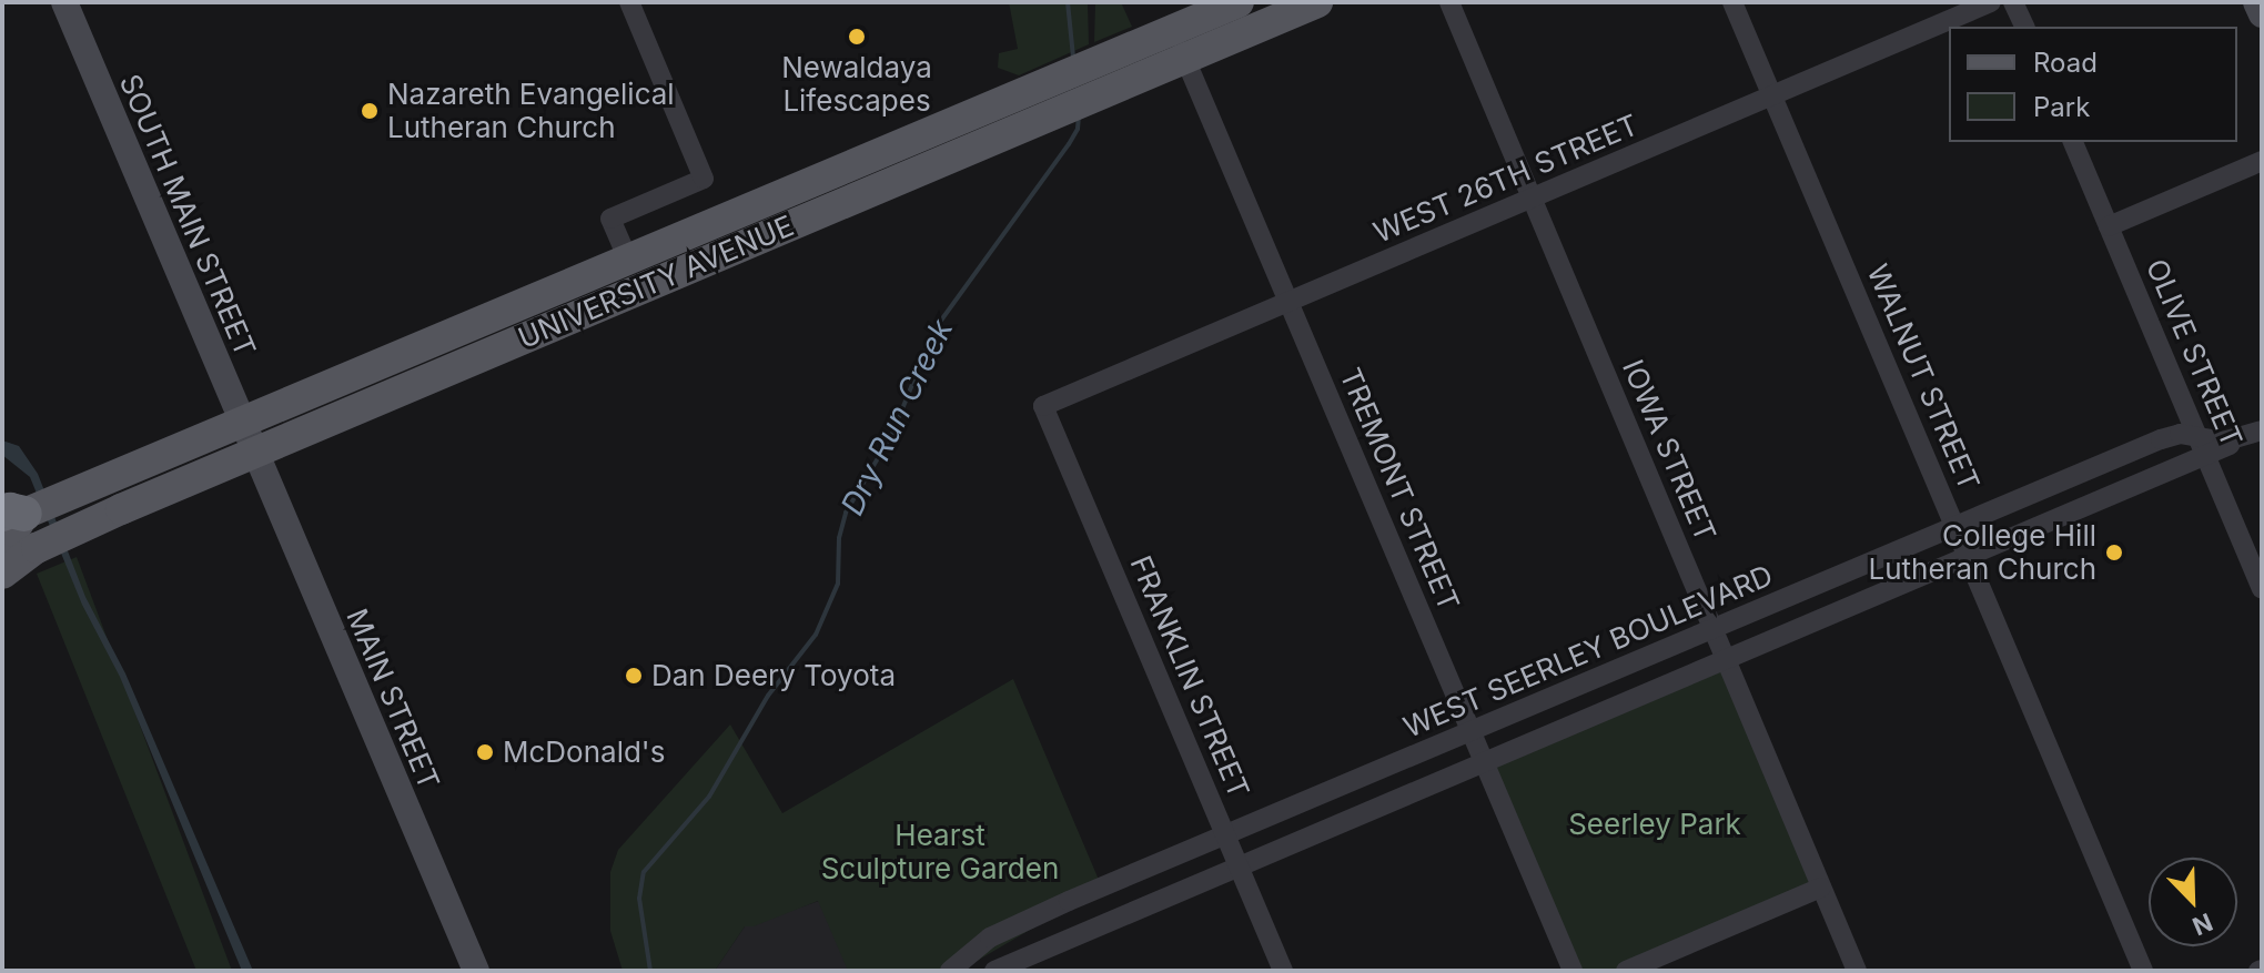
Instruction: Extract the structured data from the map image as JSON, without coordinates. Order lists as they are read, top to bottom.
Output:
{
  "streets": {
    "main road": ["SOUTH MAIN STREET", "UNIVERSITY AVENUE", "MAIN STREET"],
    "street": [
      "WEST 26TH STREET",
      "OLIVE STREET",
      "WALNUT STREET",
      "IOWA STREET",
      "TREMONT STREET",
      "WEST SEERLEY BOULEVARD",
      "FRANKLIN STREET"
    ]
  },
  "crossings": [
    ["WEST 26TH STREET", "WALNUT STREET"],
    ["WEST 26TH STREET", "IOWA STREET"],
    ["WEST 26TH STREET", "TREMONT STREET"],
    ["WEST 26TH STREET", "FRANKLIN STREET"],
    ["SOUTH MAIN STREET", "UNIVERSITY AVENUE"],
    ["SOUTH MAIN STREET", "MAIN STREET"],
    ["UNIVERSITY AVENUE", "TREMONT STREET"],
    ["UNIVERSITY AVENUE", "MAIN STREET"],
    ["OLIVE STREET", "WEST SEERLEY BOULEVARD"],
    ["WALNUT STREET", "WEST SEERLEY BOULEVARD"],
    ["IOWA STREET", "WEST SEERLEY BOULEVARD"],
    ["TREMONT STREET", "WEST SEERLEY BOULEVARD"],
    ["WEST SEERLEY BOULEVARD", "FRANKLIN STREET"]
  ],
  "water": ["Dry Run Creek"],
  "parks": ["Seerley Park", "Hearst Sculpture Garden"],
  "places": [
    "Newaldaya Lifescapes",
    "Nazareth Evangelical Lutheran Church",
    "College Hill Lutheran Church",
    "Dan Deery Toyota",
    "McDonald's"
  ],
  "legend": ["Road", "Park"],
  "north": "bottom right"
}
